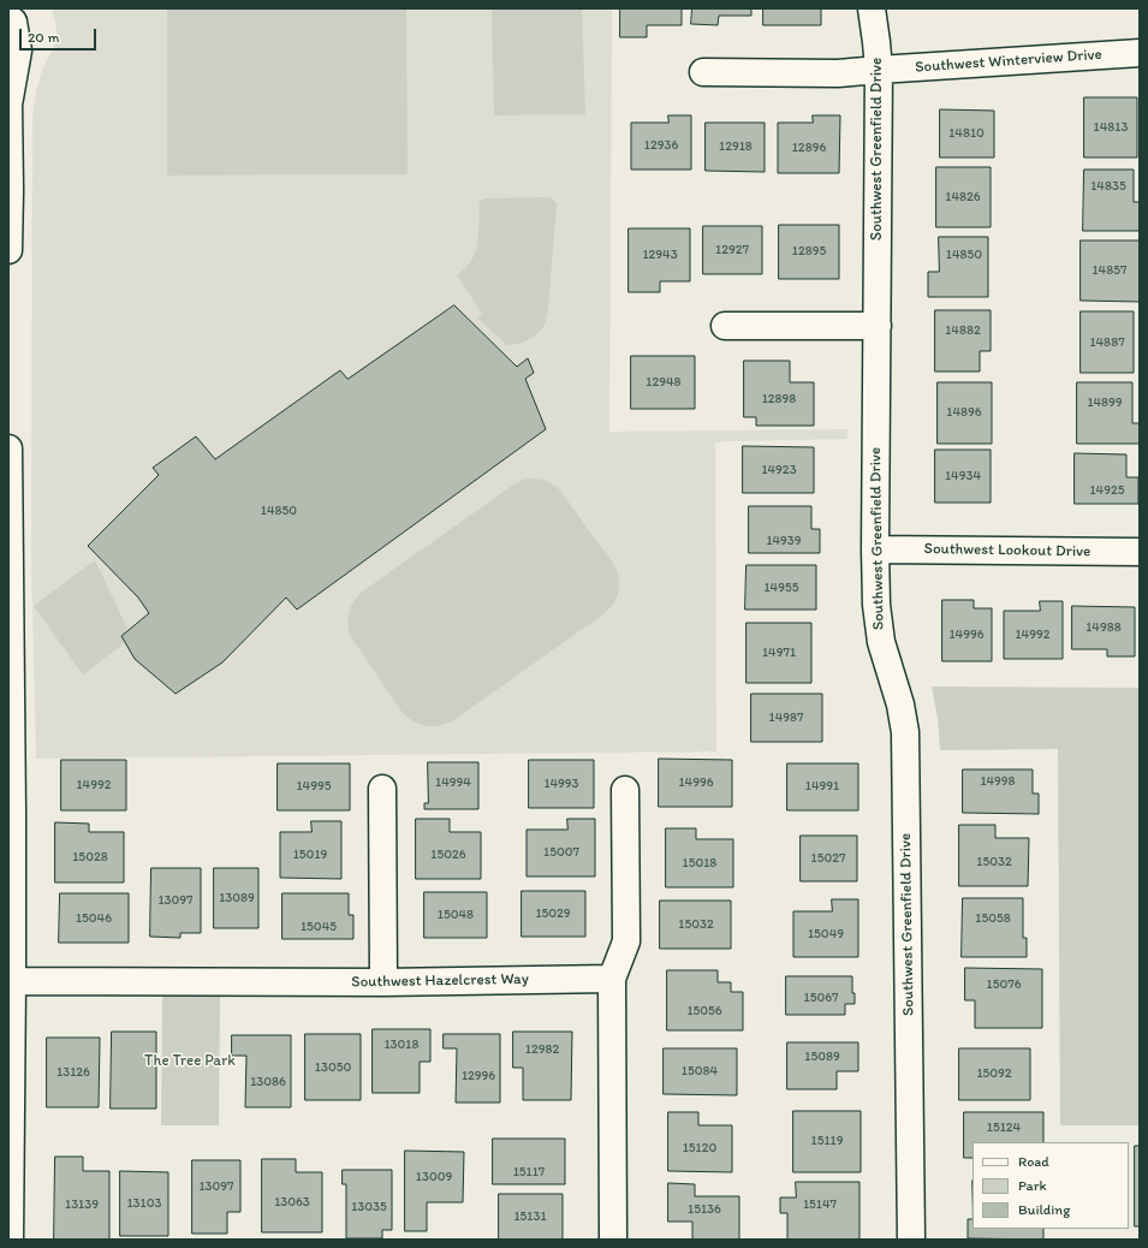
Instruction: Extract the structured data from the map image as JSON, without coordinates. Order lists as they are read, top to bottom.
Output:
{
  "streets": {
    "street": [
      "Southwest Winterview Drive",
      "Southwest Greenfield Drive",
      "Southwest Lookout Drive",
      "Southwest Hazelcrest Way"
    ]
  },
  "crossings": [
    ["Southwest Winterview Drive", "Southwest Greenfield Drive"],
    ["Southwest Greenfield Drive", "Southwest Lookout Drive"]
  ],
  "parks": ["The Tree Park"],
  "house_numbers": [
    "14813",
    "14810",
    "12936",
    "12918",
    "12896",
    "14835",
    "14826",
    "12927",
    "12895",
    "12943",
    "14850",
    "14857",
    "14882",
    "14887",
    "12948",
    "12898",
    "14899",
    "14896",
    "14923",
    "14934",
    "14925",
    "14850",
    "14939",
    "14955",
    "14988",
    "14996",
    "14992",
    "14971",
    "14987",
    "14998",
    "14994",
    "14996",
    "14993",
    "14992",
    "14995",
    "14991",
    "15007",
    "15019",
    "15026",
    "15028",
    "15027",
    "15032",
    "15018",
    "13089",
    "13097",
    "15029",
    "15048",
    "15046",
    "15058",
    "15032",
    "15045",
    "15049",
    "15076",
    "15067",
    "15056",
    "13018",
    "12982",
    "15089",
    "13050",
    "15084",
    "13126",
    "15092",
    "12996",
    "13086",
    "15124",
    "15119",
    "15120",
    "15117",
    "13009",
    "13097",
    "13063",
    "13103",
    "13139",
    "15147",
    "13035",
    "15136",
    "15131"
  ],
  "legend": ["Road", "Park", "Building"],
  "scale_bar": "20 m"
}
